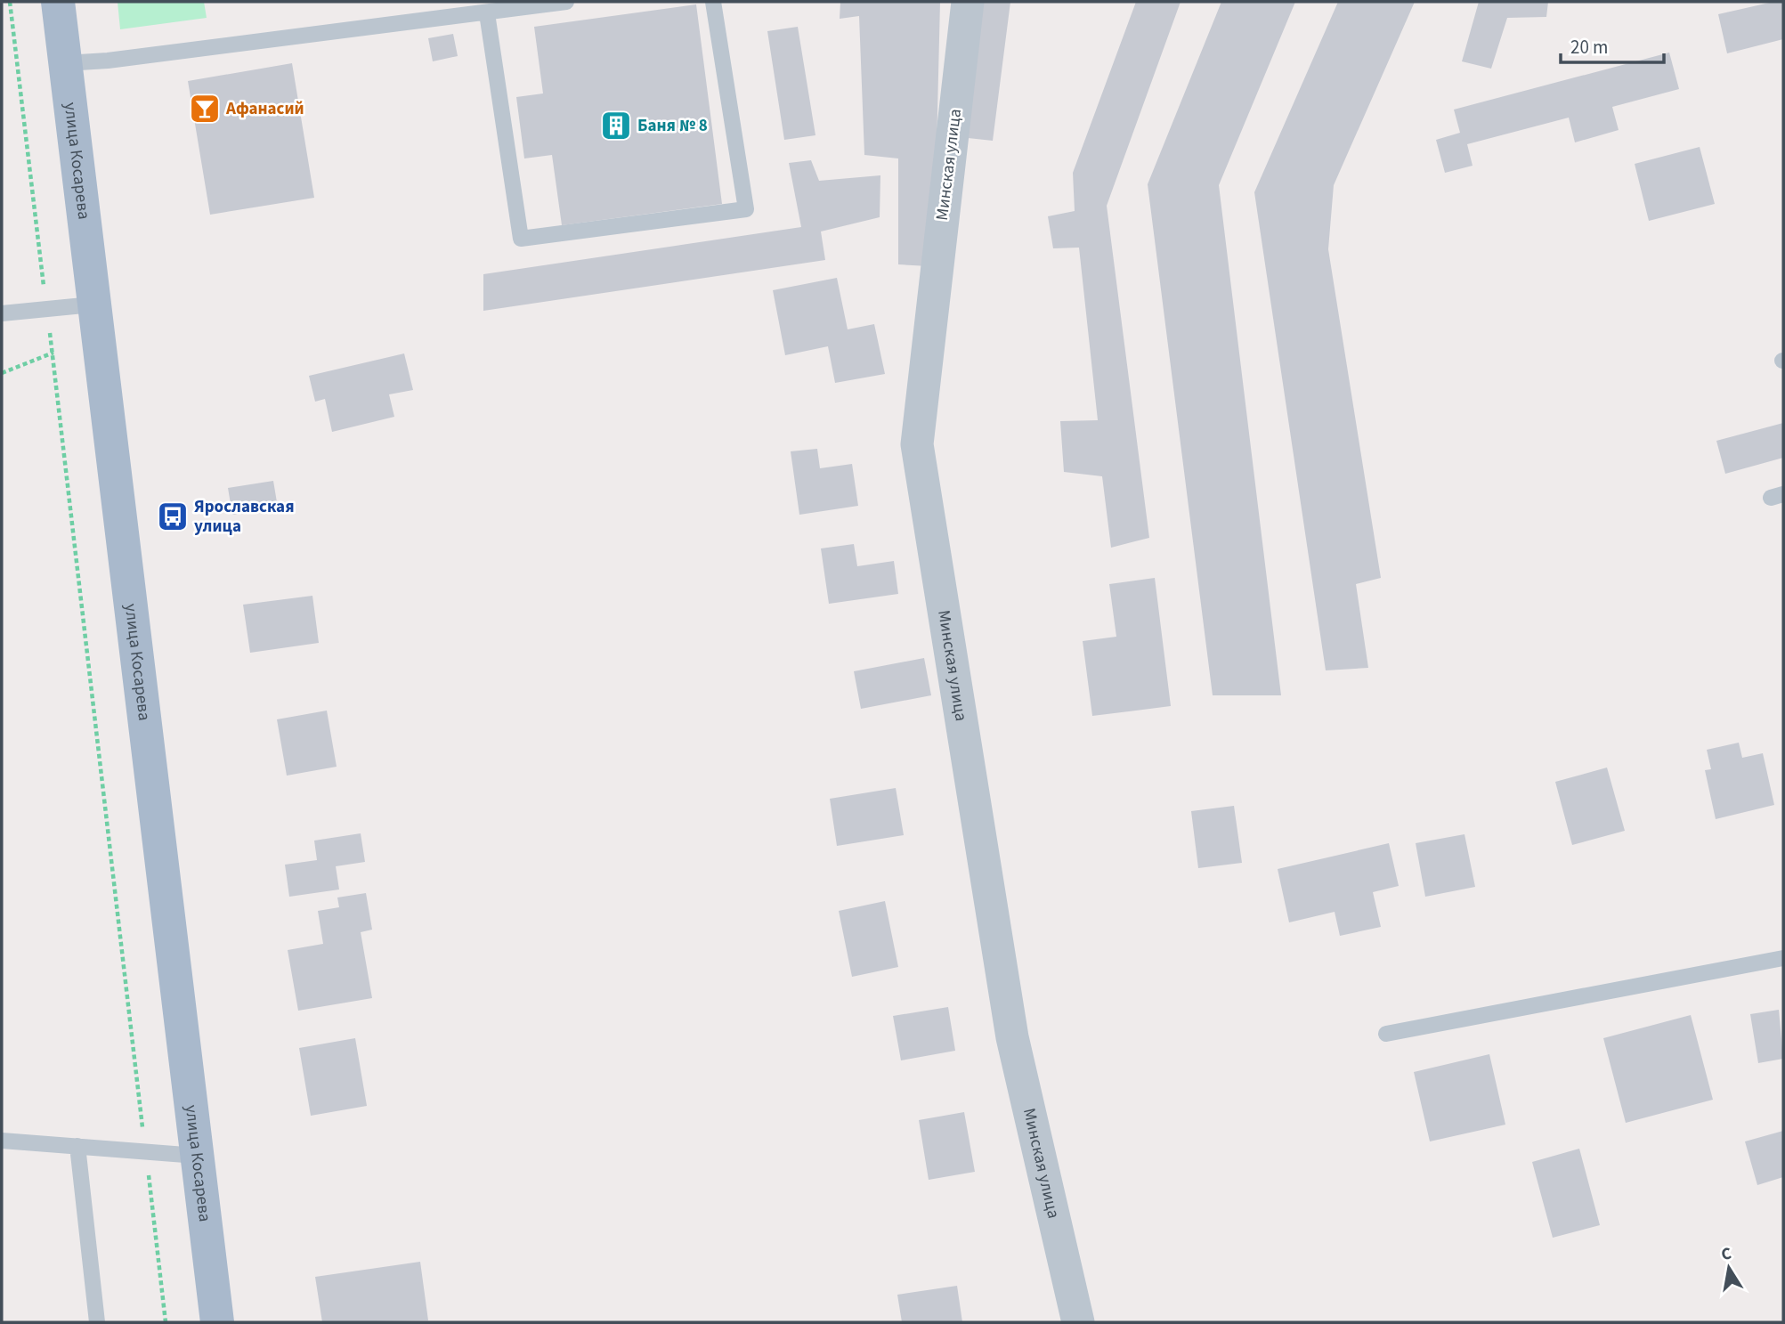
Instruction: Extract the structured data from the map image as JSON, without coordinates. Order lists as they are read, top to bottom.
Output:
{
  "streets": {
    "main road": ["улица Косарева"],
    "street": ["Минская улица"]
  },
  "places": {
    "bar": ["Афанасий"],
    "building": ["Баня № 8"],
    "bus stop": ["Ярославская улица"]
  },
  "scale_bar": "20 m",
  "north": "top"
}
